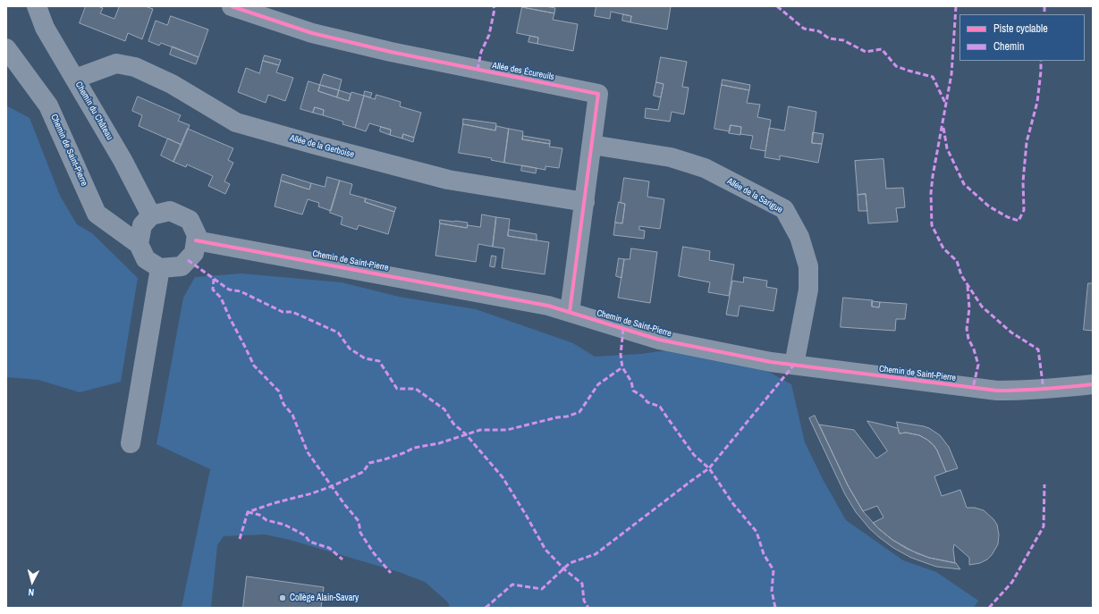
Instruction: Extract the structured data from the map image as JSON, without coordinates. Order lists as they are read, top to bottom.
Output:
{
  "streets": {
    "street": [
      "Allée des Écureuils",
      "Chemin du Château",
      "Allée de la Gerboise",
      "Chemin de Saint-Pierre",
      "Allée de la Sarigue"
    ]
  },
  "crossings": [
    ["Allée des Écureuils", "Allée de la Gerboise"],
    ["Allée des Écureuils", "Chemin de Saint-Pierre"],
    ["Allée des Écureuils", "Allée de la Sarigue"],
    ["Chemin du Château", "Allée de la Gerboise"],
    ["Chemin du Château", "Chemin de Saint-Pierre"],
    ["Chemin de Saint-Pierre", "Allée de la Sarigue"]
  ],
  "places": ["Collège Alain-Savary"],
  "legend": ["Piste cyclable", "Chemin"],
  "north": "bottom"
}
